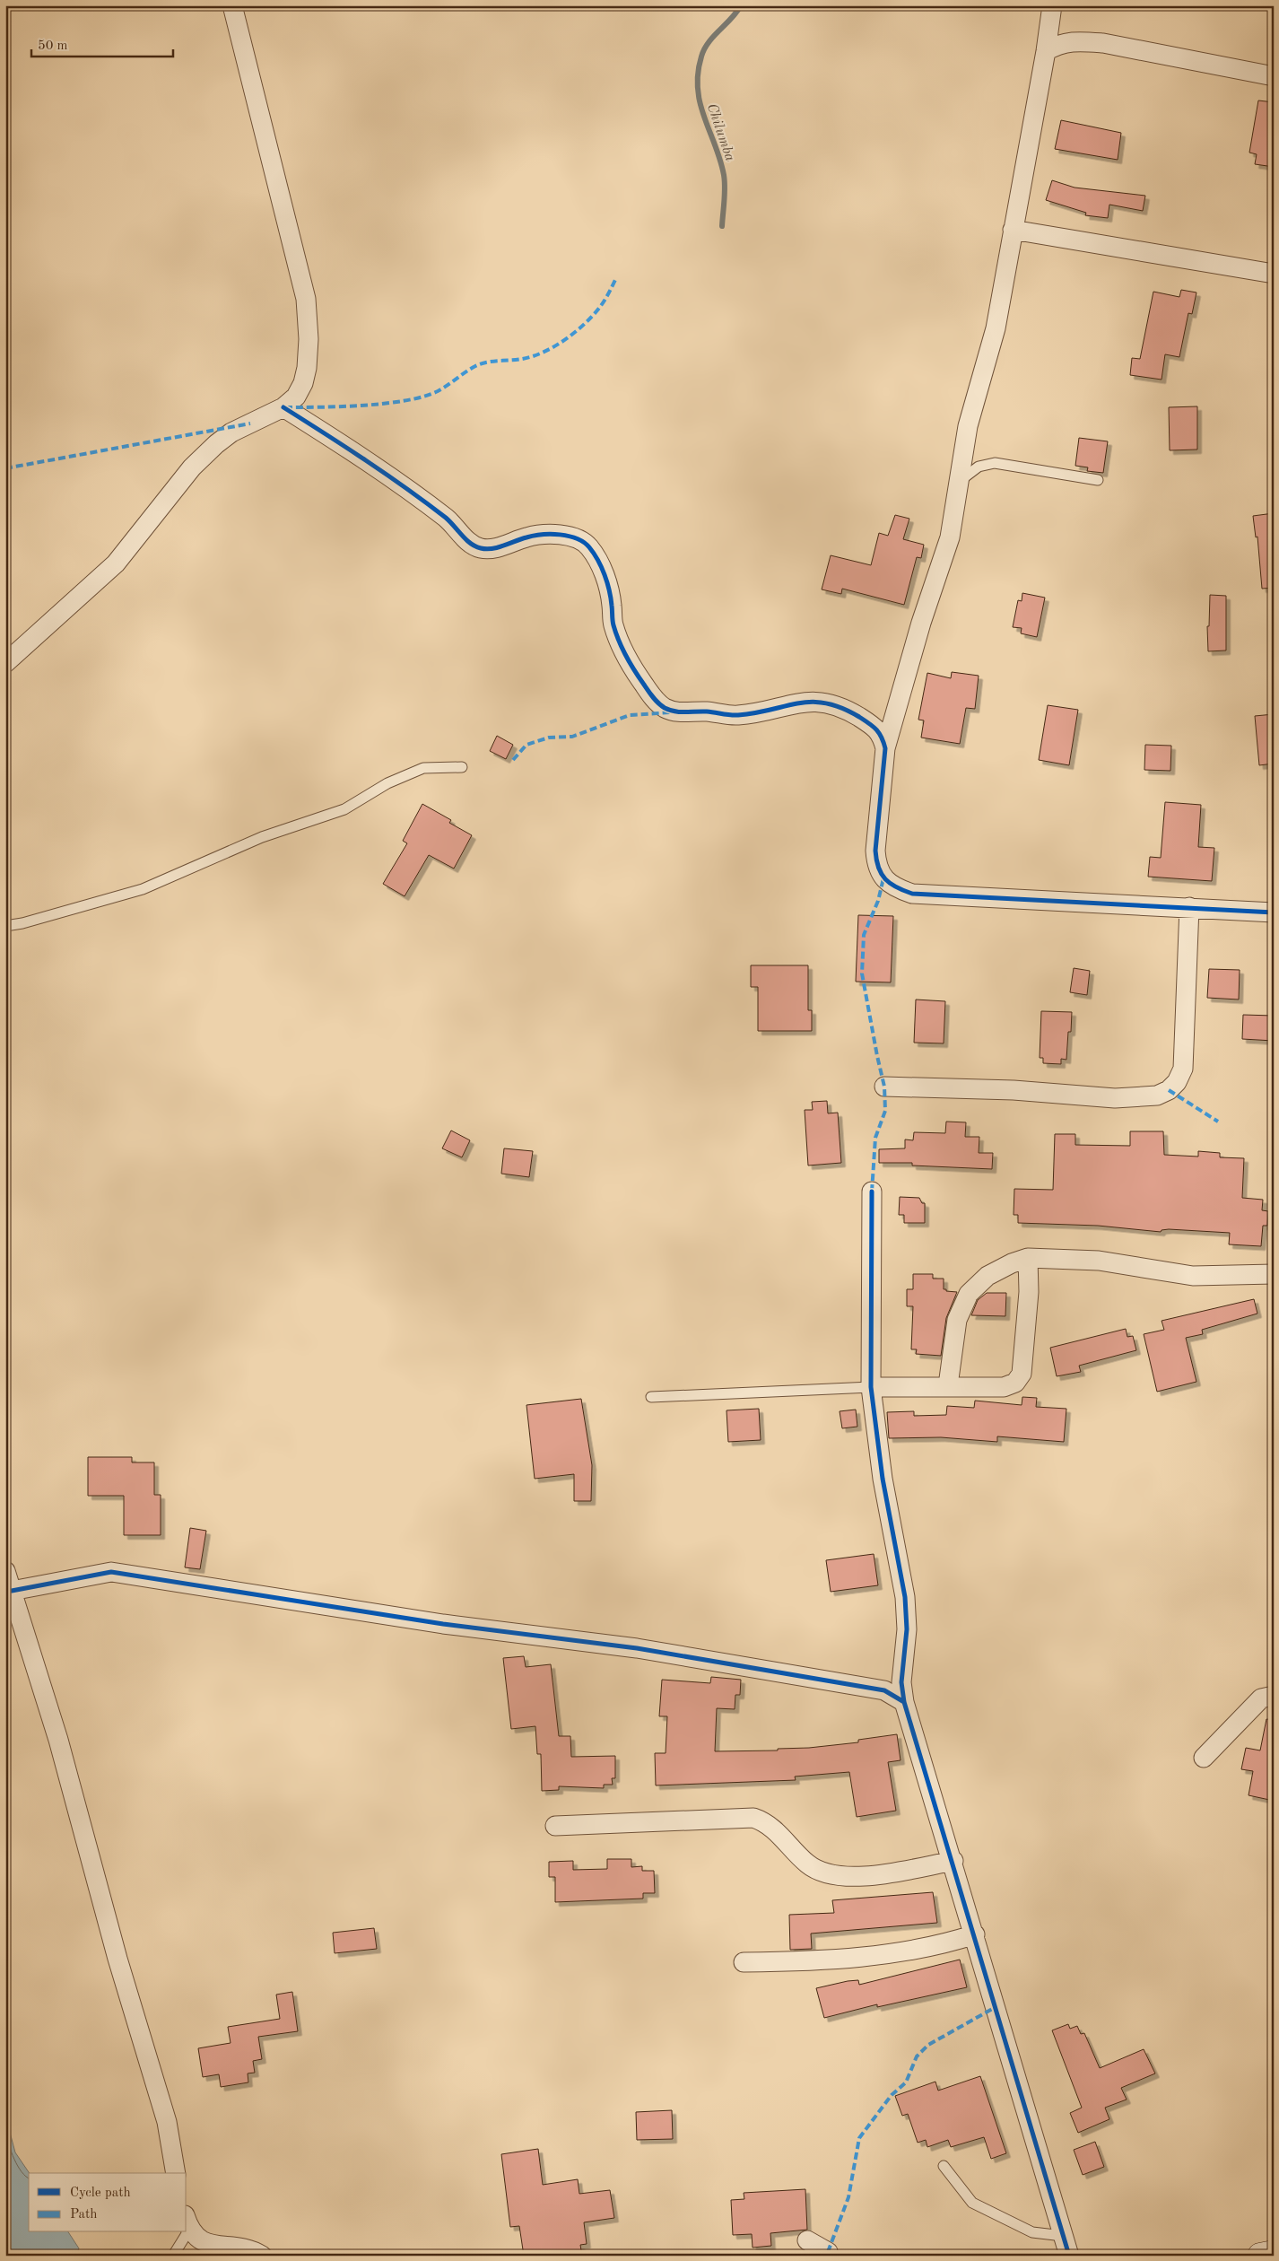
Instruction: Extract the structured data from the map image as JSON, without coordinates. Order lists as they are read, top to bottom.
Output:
{
  "water": ["Chilumba"],
  "legend": ["Cycle path", "Path"],
  "scale_bar": "50 m"
}
